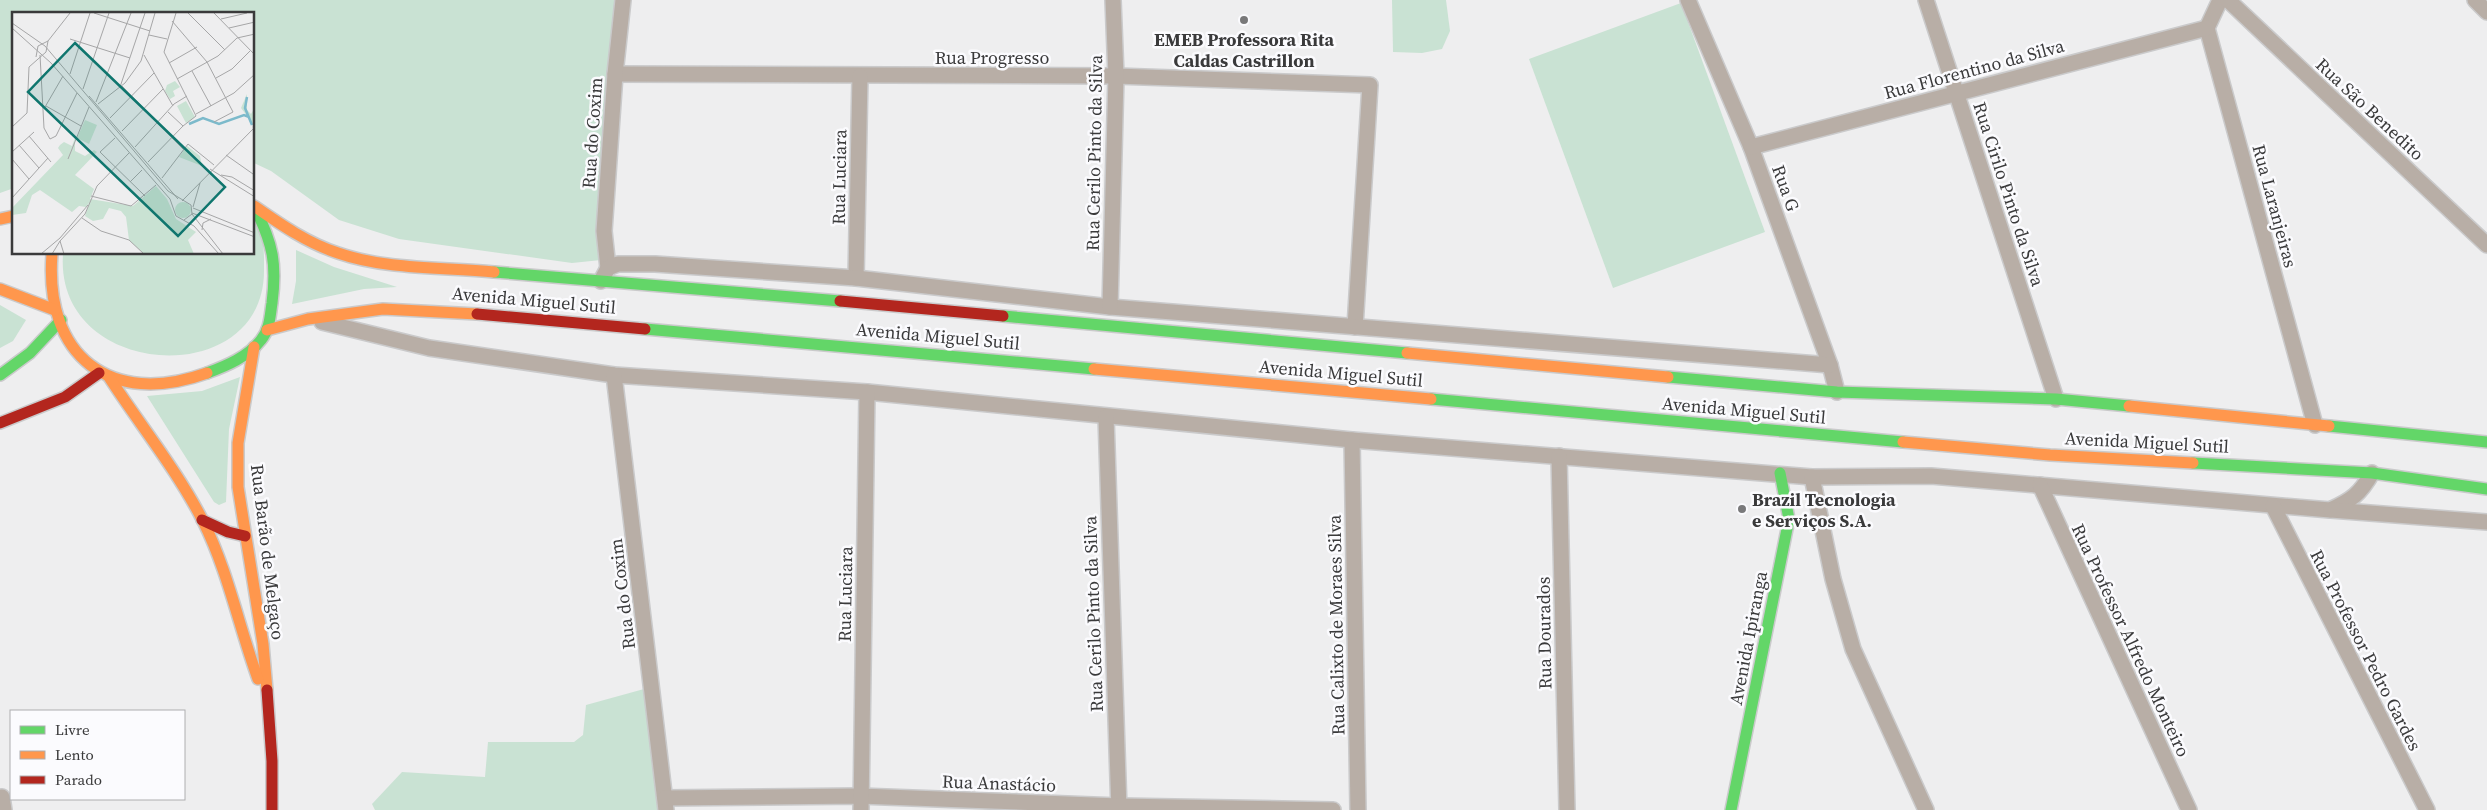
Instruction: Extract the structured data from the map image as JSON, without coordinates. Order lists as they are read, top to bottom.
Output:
{
  "streets": {
    "main road": ["Avenida Miguel Sutil", "Rua Barão de Melgaço", "Avenida Ipiranga"],
    "street": [
      "Rua Progresso",
      "Rua Florentino da Silva",
      "Rua São Benedito",
      "Rua do Coxim",
      "Rua Cerilo Pinto da Silva",
      "Rua Luciara",
      "Rua G",
      "Rua Cirilo Pinto da Silva",
      "Rua Laranjeiras",
      "Rua Calixto de Moraes Silva",
      "Rua Dourados",
      "Rua Professor Alfredo Monteiro",
      "Rua Professor Pedro Gardes",
      "Rua Anastácio"
    ]
  },
  "crossings": [
    ["Rua Progresso", "Rua do Coxim"],
    ["Rua Progresso", "Rua Cerilo Pinto da Silva"],
    ["Rua Progresso", "Rua Luciara"],
    ["Rua Florentino da Silva", "Rua G"],
    ["Rua Florentino da Silva", "Rua Cirilo Pinto da Silva"],
    ["Rua Florentino da Silva", "Rua Laranjeiras"],
    ["Rua do Coxim", "Avenida Miguel Sutil"],
    ["Rua do Coxim", "Rua Anastácio"],
    ["Rua Cerilo Pinto da Silva", "Avenida Miguel Sutil"],
    ["Rua Cerilo Pinto da Silva", "Rua Anastácio"],
    ["Rua Luciara", "Avenida Miguel Sutil"],
    ["Rua Luciara", "Rua Anastácio"],
    ["Rua G", "Avenida Miguel Sutil"],
    ["Rua Cirilo Pinto da Silva", "Avenida Miguel Sutil"],
    ["Rua Laranjeiras", "Avenida Miguel Sutil"],
    ["Avenida Miguel Sutil", "Rua Calixto de Moraes Silva"],
    ["Avenida Miguel Sutil", "Rua Dourados"],
    ["Avenida Miguel Sutil", "Avenida Ipiranga"],
    ["Avenida Miguel Sutil", "Rua Professor Alfredo Monteiro"],
    ["Avenida Miguel Sutil", "Rua Professor Pedro Gardes"]
  ],
  "places": ["EMEB Professora Rita Caldas Castrillon", "Brazil Tecnologia e Serviços S.A."],
  "legend": ["Livre", "Lento", "Parado"]
}
